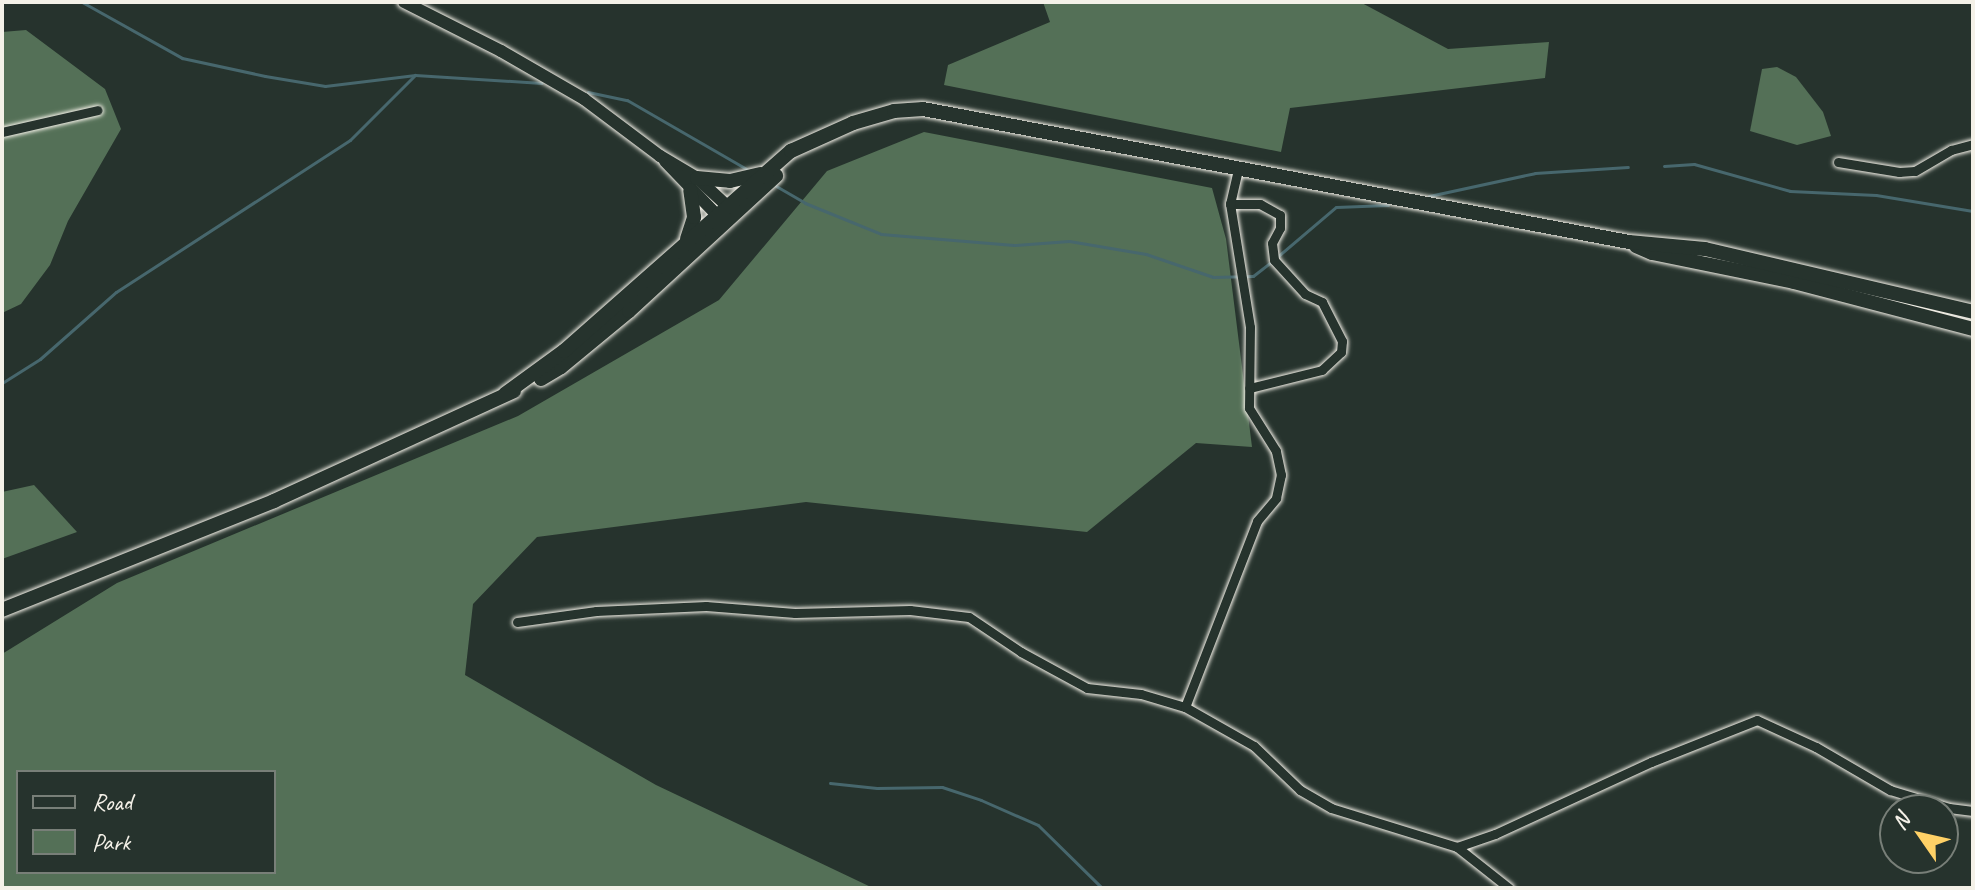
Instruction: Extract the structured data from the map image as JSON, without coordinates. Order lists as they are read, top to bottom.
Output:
{
  "legend": ["Road", "Park"],
  "north": "top left"
}
